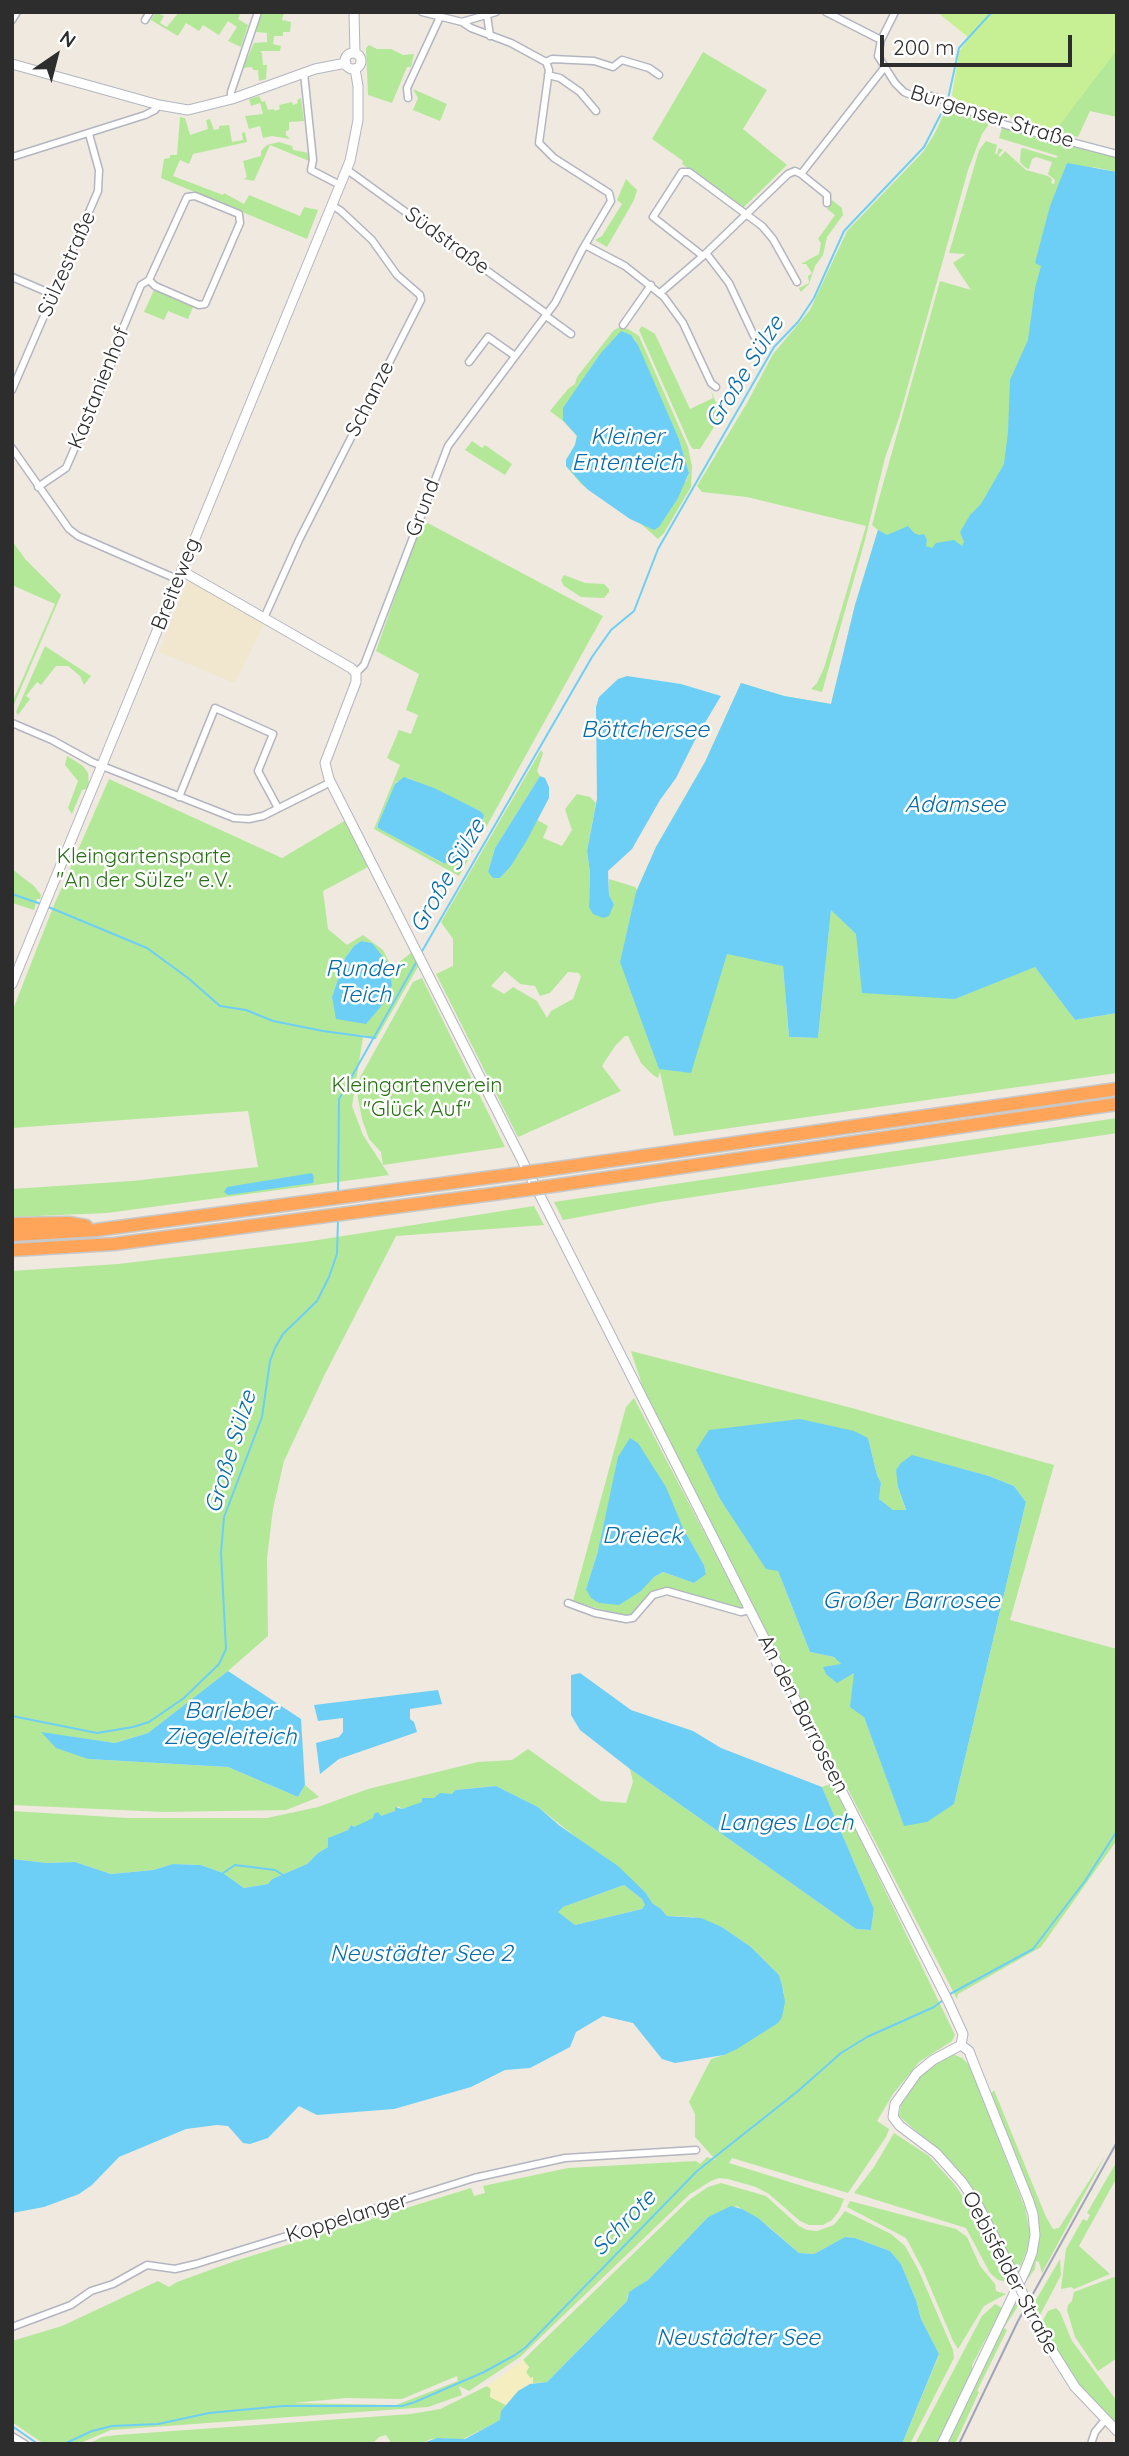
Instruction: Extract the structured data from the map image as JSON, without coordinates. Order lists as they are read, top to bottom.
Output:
{
  "streets": {
    "street": [
      "Burgenser Straße",
      "Südstraße",
      "Sülzestraße",
      "Kastanienhof",
      "Schanze",
      "Grund",
      "Breiteweg",
      "An den Barroseen",
      "Koppelanger",
      "Oebisfelder Straße"
    ]
  },
  "crossings": [
    ["Südstraße", "Grund"],
    ["Südstraße", "Breiteweg"],
    ["Schanze", "Breiteweg"],
    ["An den Barroseen", "Oebisfelder Straße"]
  ],
  "water": [
    "Große Sülze",
    "Kleiner Ententeich",
    "Böttchersee",
    "Adamsee",
    "Runder Teich",
    "Dreieck",
    "Großer Barrosee",
    "Barleber Ziegeleiteich",
    "Langes Loch",
    "Neustädter See 2",
    "Schrote",
    "Neustädter See"
  ],
  "parks": ["Kleingartensparte \"An der Sülze\" e.V.", "Kleingartenverein \"Glück Auf\""],
  "scale_bar": "200 m",
  "north": "top right"
}
